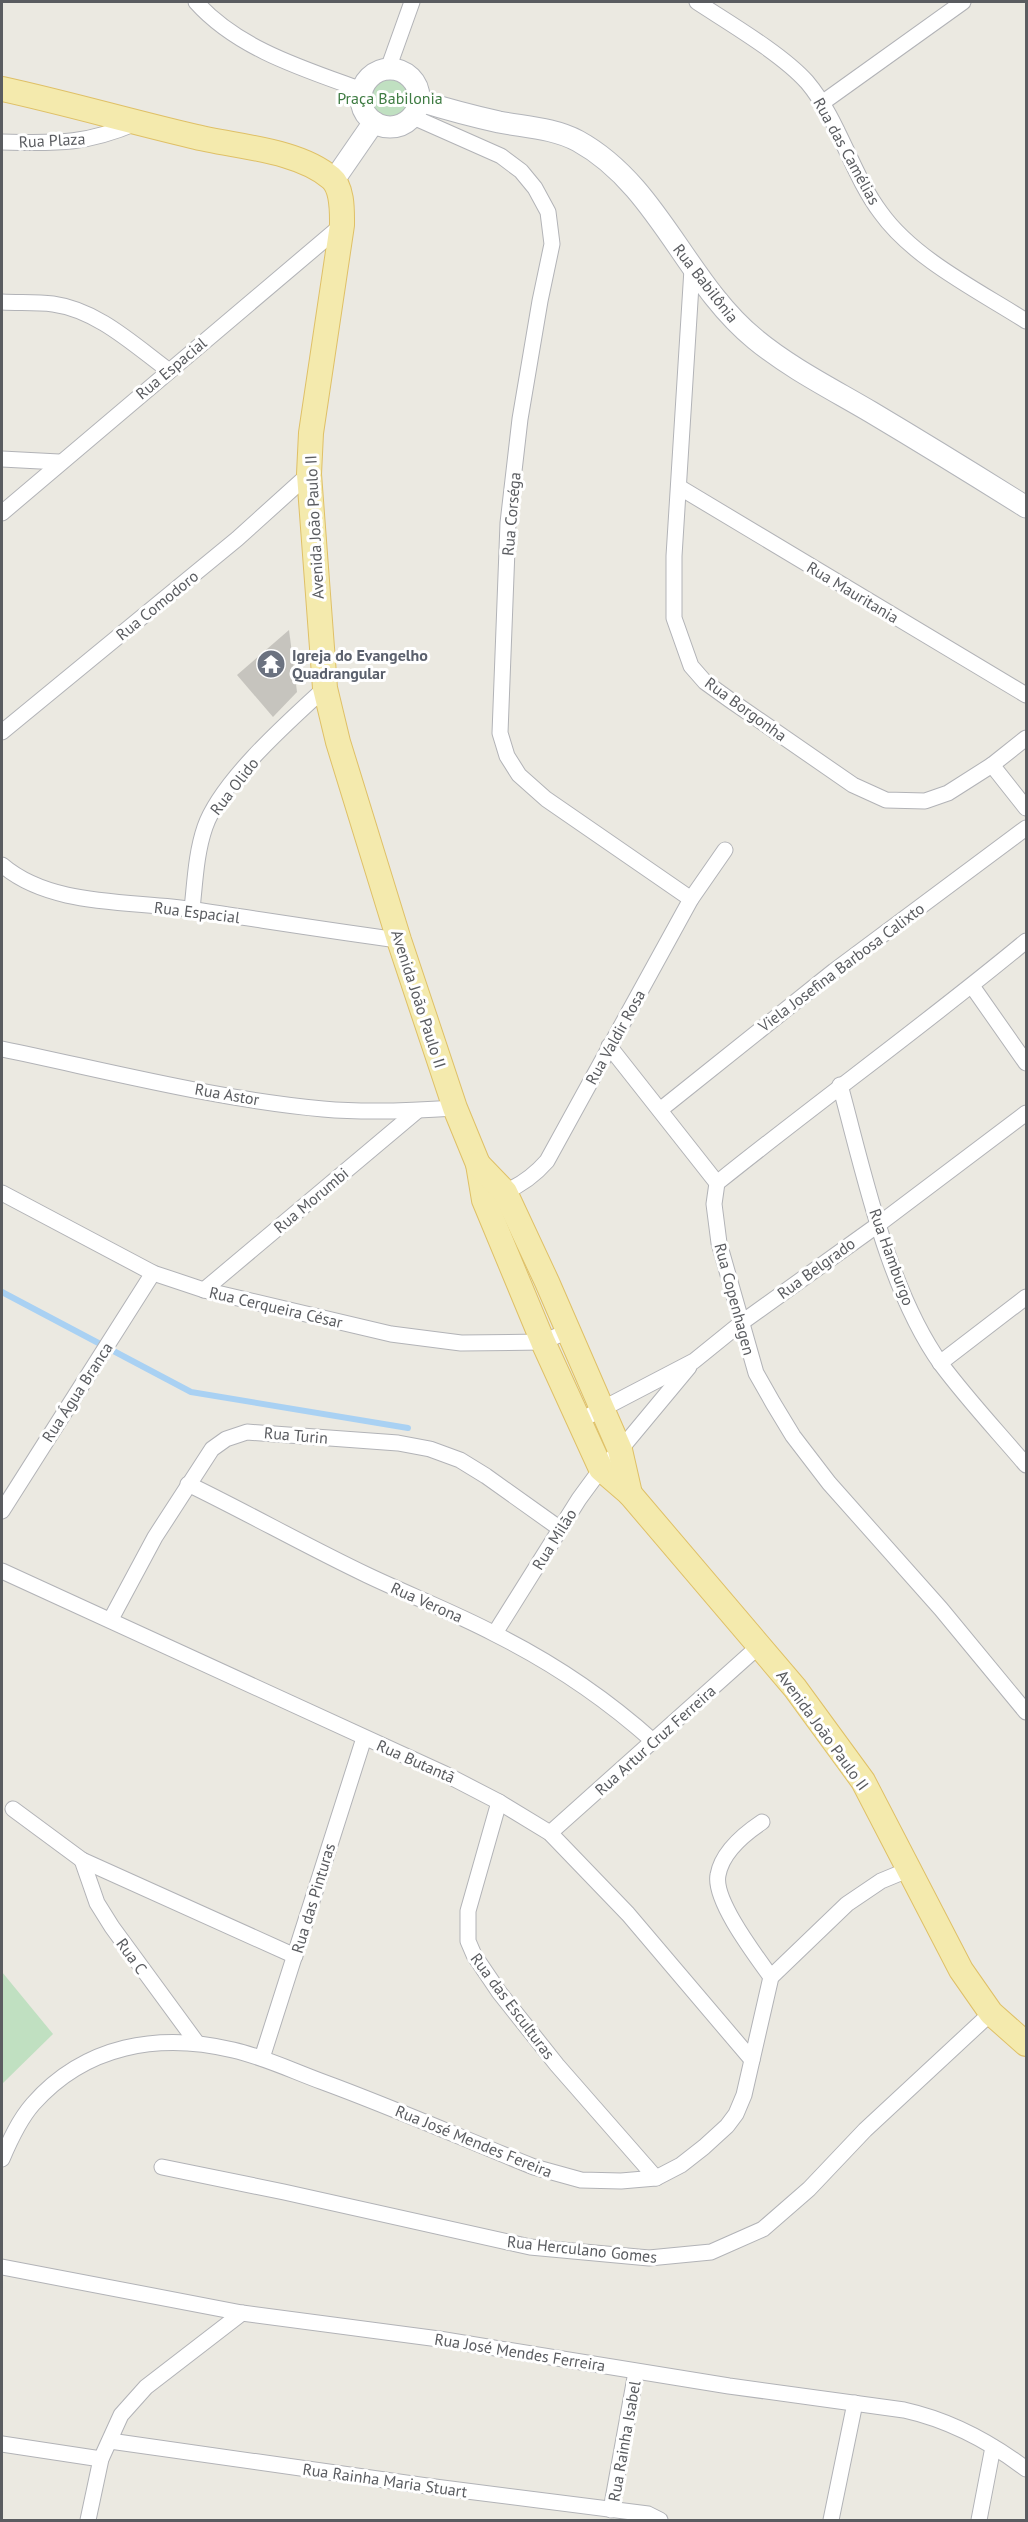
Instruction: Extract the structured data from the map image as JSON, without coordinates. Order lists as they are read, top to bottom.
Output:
{
  "streets": {
    "main road": ["Avenida João Paulo II"],
    "street": [
      "Rua Plaza",
      "Rua das Camélias",
      "Rua Babilônia",
      "Rua Espacial",
      "Rua Corséga",
      "Rua Mauritania",
      "Rua Comodoro",
      "Rua Borgonha",
      "Rua Olido",
      "Viela Josefina Barbosa Calixto",
      "Rua Valdir Rosa",
      "Rua Astor",
      "Rua Morumbi",
      "Rua Hamburgo",
      "Rua Belgrado",
      "Rua Copenhagen",
      "Rua Cerqueira César",
      "Rua Água Branca",
      "Rua Turin",
      "Rua Milão",
      "Rua Verona",
      "Rua Artur Cruz Ferreira",
      "Rua Butantã",
      "Rua das Pinturas",
      "Rua C",
      "Rua das Esculturas",
      "Rua José Mendes Fereira",
      "Rua Herculano Gomes",
      "Rua José Mendes Ferreira",
      "Rua Rainha Isabel",
      "Rua Rainha Maria Stuart"
    ]
  },
  "crossings": [
    ["Rua Babilônia", "Rua Corséga"],
    ["Rua Babilônia", "Rua Borgonha"],
    ["Rua Espacial", "Avenida João Paulo II"],
    ["Rua Espacial", "Rua Olido"],
    ["Rua Corséga", "Rua Valdir Rosa"],
    ["Avenida João Paulo II", "Rua Comodoro"],
    ["Avenida João Paulo II", "Rua Olido"],
    ["Avenida João Paulo II", "Rua Valdir Rosa"],
    ["Avenida João Paulo II", "Rua Astor"],
    ["Avenida João Paulo II", "Rua Belgrado"],
    ["Avenida João Paulo II", "Rua Cerqueira César"],
    ["Avenida João Paulo II", "Rua Milão"],
    ["Avenida João Paulo II", "Rua Artur Cruz Ferreira"],
    ["Avenida João Paulo II", "Rua Herculano Gomes"],
    ["Rua Mauritania", "Rua Borgonha"],
    ["Rua Astor", "Rua Morumbi"],
    ["Rua Morumbi", "Rua Cerqueira César"],
    ["Rua Hamburgo", "Rua Belgrado"],
    ["Rua Belgrado", "Rua Copenhagen"],
    ["Rua Belgrado", "Rua Milão"],
    ["Rua Cerqueira César", "Rua Água Branca"],
    ["Rua Turin", "Rua Milão"],
    ["Rua Turin", "Rua Verona"],
    ["Rua Turin", "Rua Butantã"],
    ["Rua Milão", "Rua Verona"],
    ["Rua Verona", "Rua Artur Cruz Ferreira"],
    ["Rua Artur Cruz Ferreira", "Rua Butantã"],
    ["Rua Butantã", "Rua das Pinturas"],
    ["Rua Butantã", "Rua das Esculturas"],
    ["Rua Butantã", "Rua José Mendes Fereira"],
    ["Rua das Pinturas", "Rua José Mendes Fereira"],
    ["Rua C", "Rua José Mendes Fereira"],
    ["Rua das Esculturas", "Rua José Mendes Fereira"],
    ["Rua José Mendes Ferreira", "Rua Rainha Isabel"],
    ["Rua Rainha Isabel", "Rua Rainha Maria Stuart"]
  ],
  "parks": ["Praça Babilonia"],
  "places": {
    "temple": ["Igreja do Evangelho Quadrangular"]
  }
}
